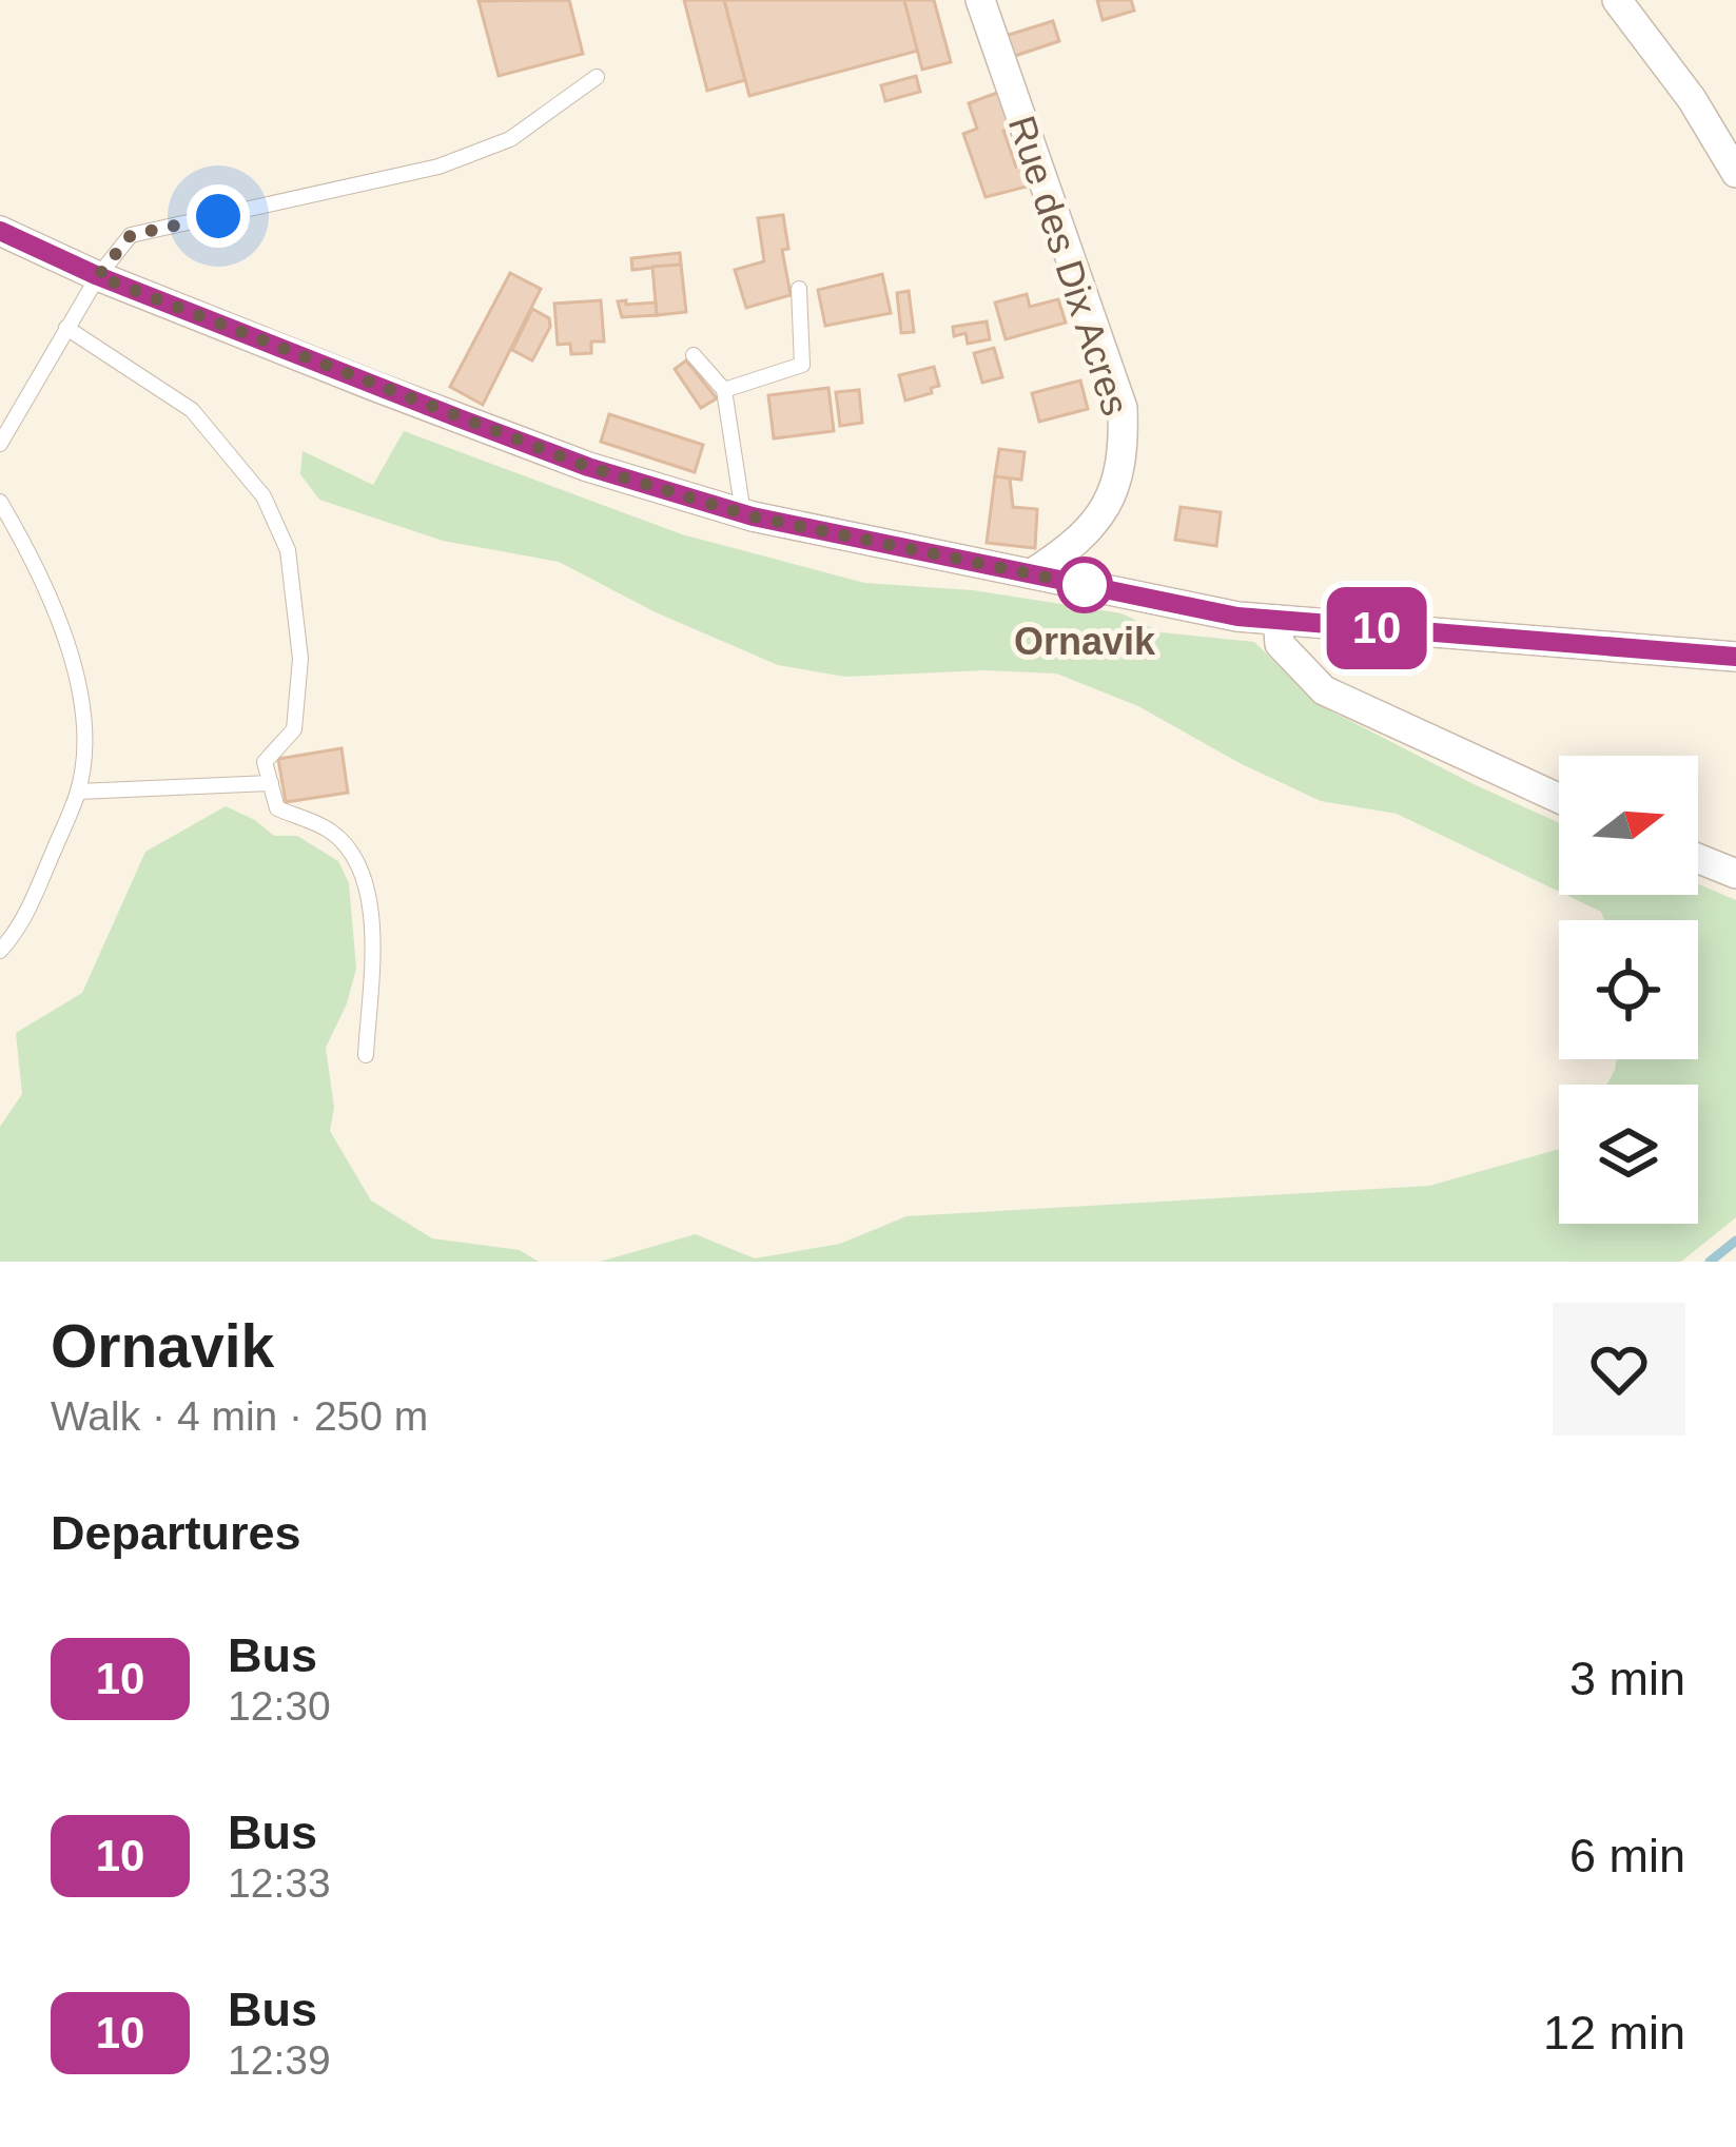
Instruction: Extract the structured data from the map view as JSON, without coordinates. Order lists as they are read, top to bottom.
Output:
{
  "streets": {
    "street": ["Rue des Dix Acres"]
  },
  "places": ["Ornavik"],
  "lines": ["bus line 10"],
  "north": "right",
  "page": {
    "on_map": "10",
    "heading": [
      ["Ornavik", "Walk · 4 min · 250 m"],
      "Departures"
    ],
    "list": [
      {
        "mark": "10",
        "name": "Bus",
        "note": "12:30",
        "value": "3 min"
      },
      {
        "mark": "10",
        "name": "Bus",
        "note": "12:33",
        "value": "6 min"
      },
      {
        "mark": "10",
        "name": "Bus",
        "note": "12:39",
        "value": "12 min"
      }
    ]
  }
}
